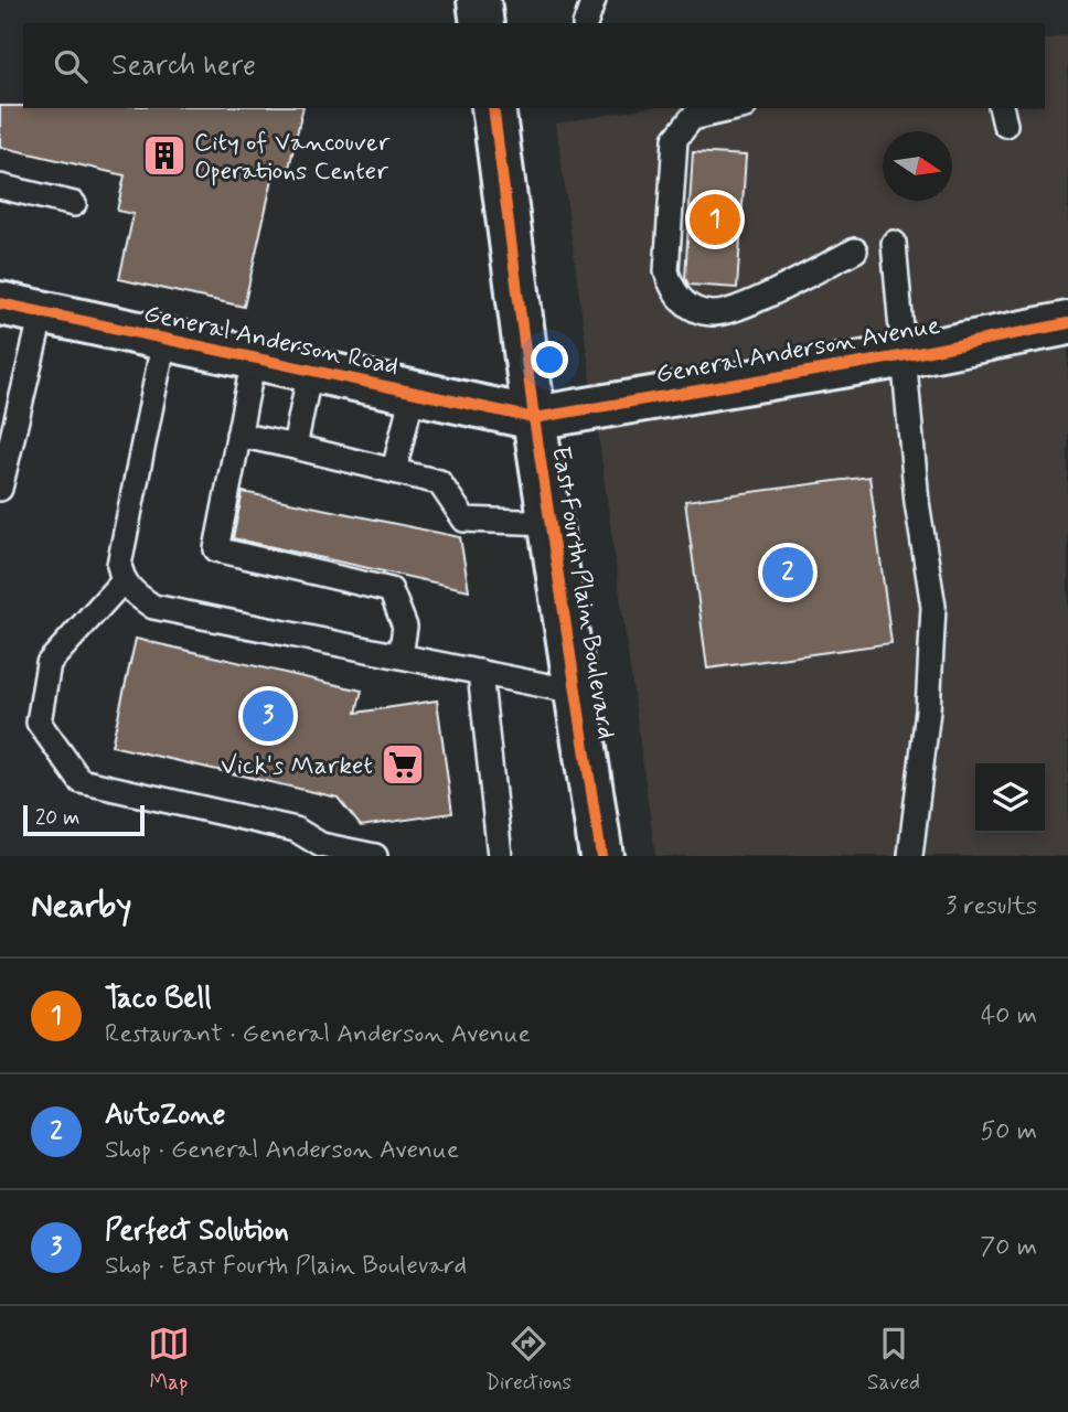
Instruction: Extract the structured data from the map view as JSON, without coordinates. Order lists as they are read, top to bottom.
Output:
{
  "streets": {
    "street": ["General Anderson Road", "General Anderson Avenue", "East Fourth Plain Boulevard"]
  },
  "crossings": [
    ["General Anderson Road", "General Anderson Avenue"],
    ["General Anderson Road", "East Fourth Plain Boulevard"],
    ["General Anderson Avenue", "East Fourth Plain Boulevard"]
  ],
  "places": {
    "building": ["City of Vancouver Operations Center"],
    "supermarket": ["Vick's Market"]
  },
  "scale_bar": "20 m",
  "north": "right",
  "page": {
    "search": "Search here",
    "pins": ["1", "2", "3"],
    "scale": "20 m",
    "heading": ["Nearby", "3 results"],
    "list": [
      {
        "mark": "1",
        "name": "Taco Bell",
        "note": "Restaurant · General Anderson Avenue",
        "value": "40 m"
      },
      {
        "mark": "2",
        "name": "AutoZone",
        "note": "Shop · General Anderson Avenue",
        "value": "50 m"
      },
      {
        "mark": "3",
        "name": "Perfect Solution",
        "note": "Shop · East Fourth Plain Boulevard",
        "value": "70 m"
      }
    ],
    "nav": ["Map", "Directions", "Saved"]
  }
}
